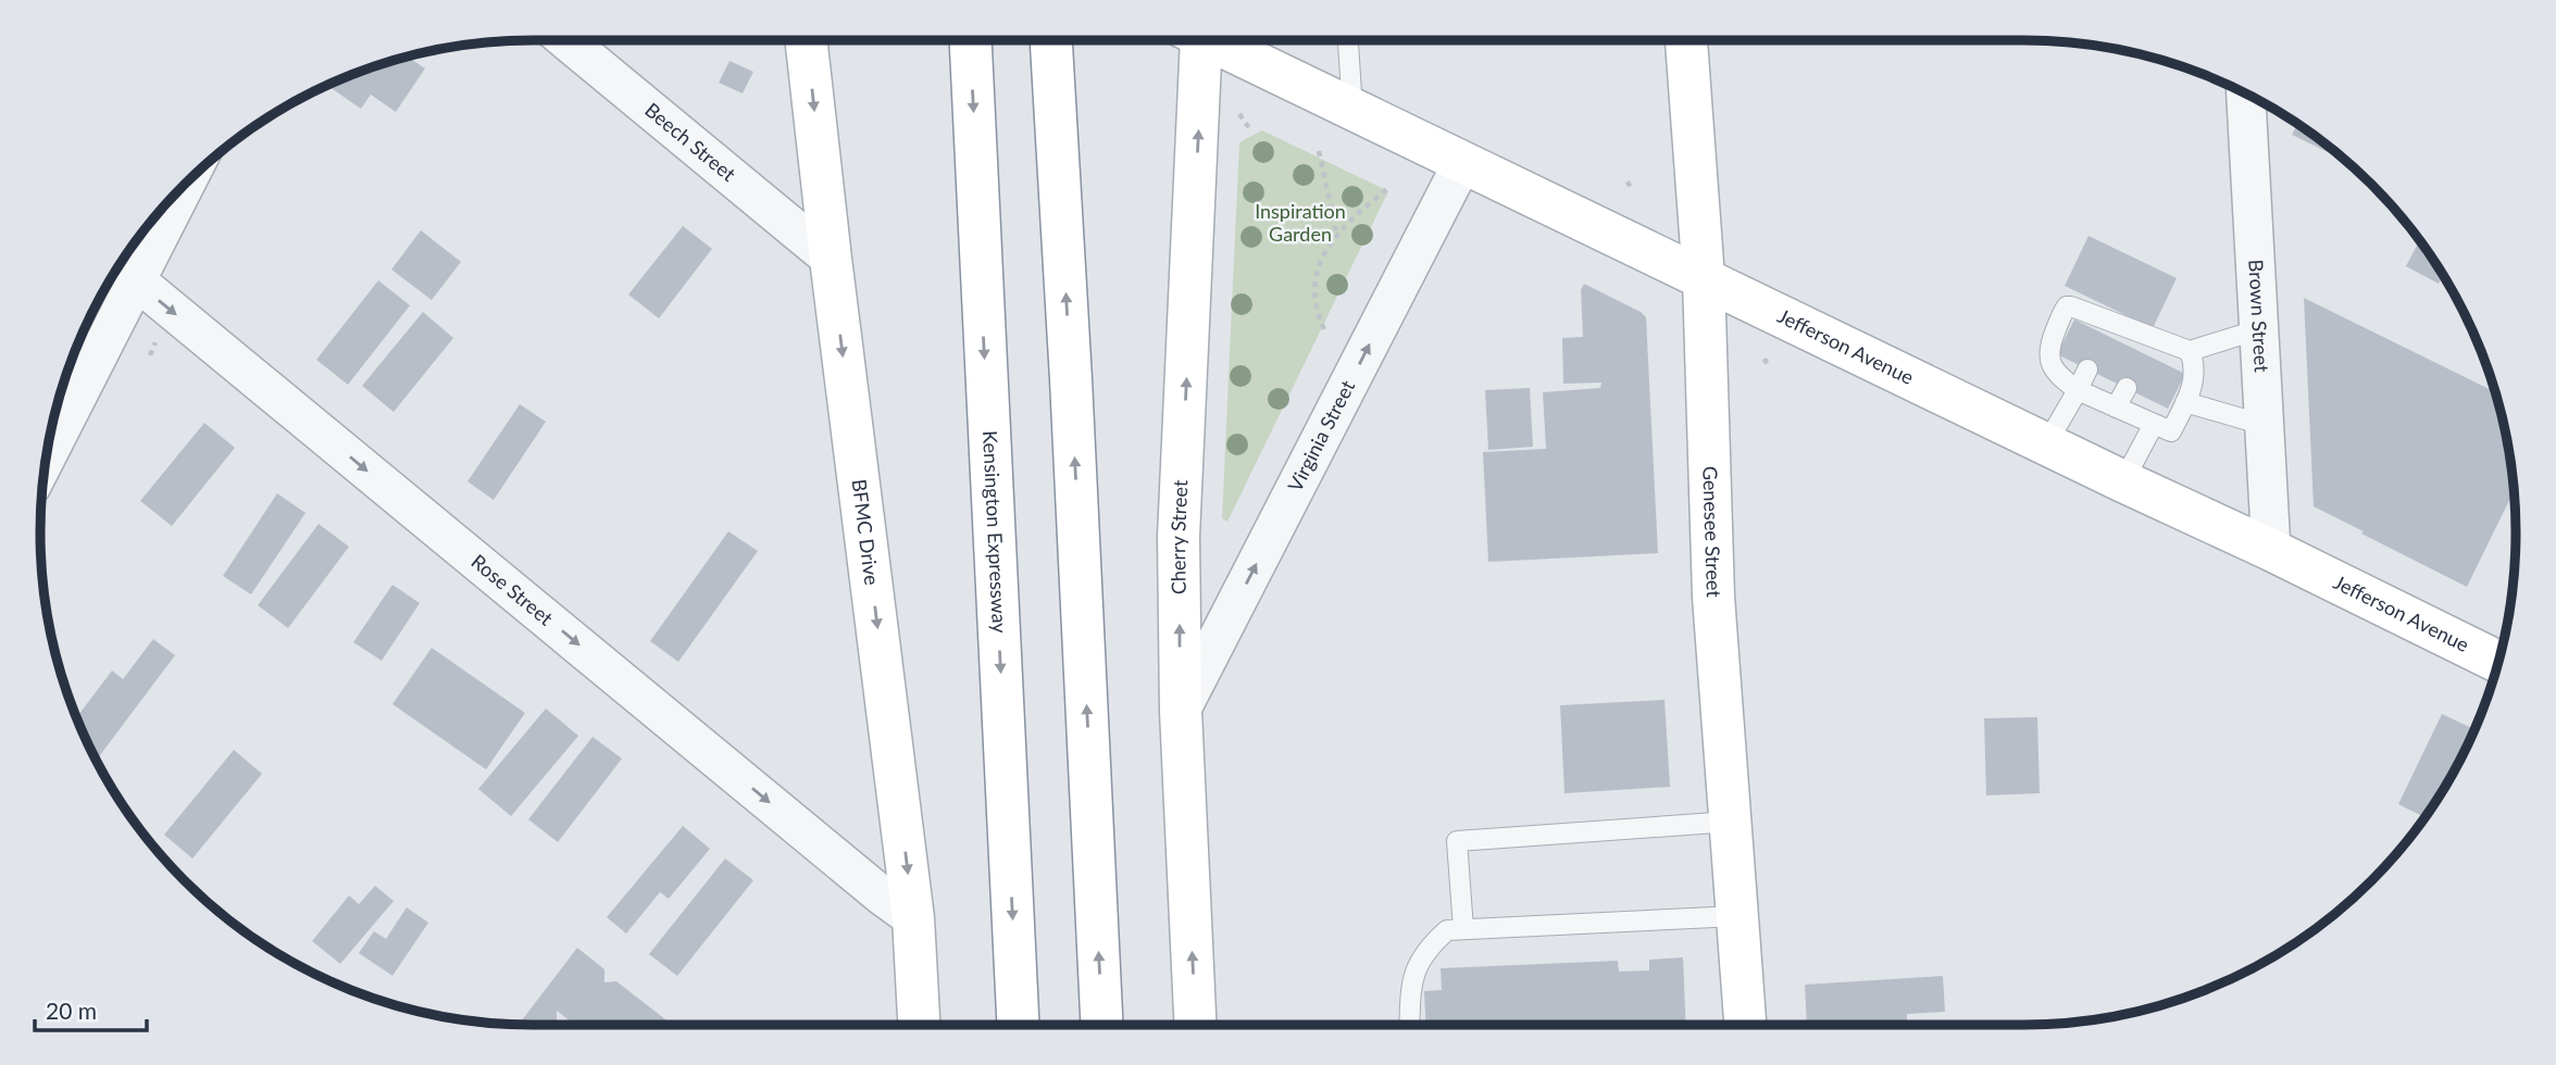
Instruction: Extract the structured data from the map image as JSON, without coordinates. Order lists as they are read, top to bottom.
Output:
{
  "streets": {
    "main road": [
      "Jefferson Avenue",
      "BFMC Drive",
      "Kensington Expressway",
      "Genesee Street",
      "Cherry Street"
    ],
    "street": [
      "Beech Street",
      "Brown Street",
      "Virginia Street",
      "Rose Street"
    ]
  },
  "crossings": [
    ["Beech Street", "BFMC Drive"],
    ["Brown Street", "Jefferson Avenue"],
    ["Jefferson Avenue", "Virginia Street"],
    ["Jefferson Avenue", "Genesee Street"],
    ["Virginia Street", "Cherry Street"],
    ["BFMC Drive", "Rose Street"]
  ],
  "one_way": ["Virginia Street", "Rose Street"],
  "parks": ["Inspiration Garden"],
  "scale_bar": "20 m"
}
